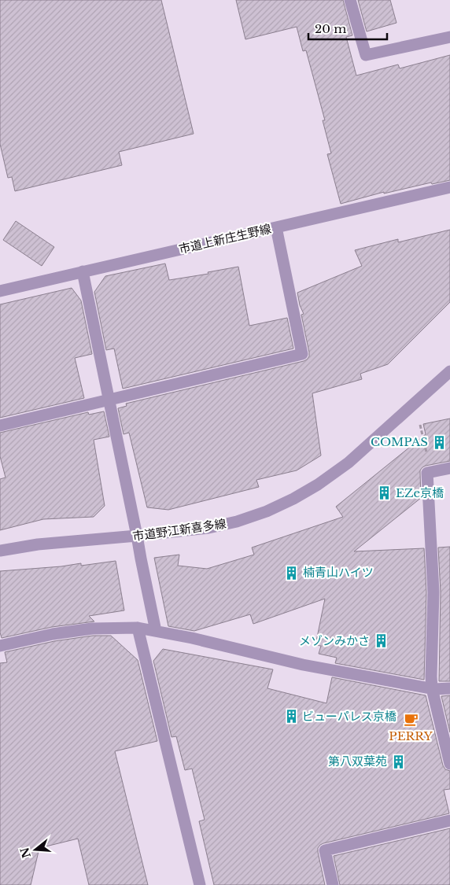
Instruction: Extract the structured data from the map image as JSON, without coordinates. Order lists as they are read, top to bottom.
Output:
{
  "streets": {
    "street": ["市道上新庄生野線", "市道野江新喜多線"]
  },
  "places": {
    "building": [
      "COMPAS",
      "EZe京橋",
      "楠青山ハイツ",
      "メゾンみかさ",
      "ビューパレス京橋",
      "第八双葉苑"
    ],
    "cafe": ["PERRY"]
  },
  "scale_bar": "20 m",
  "north": "left"
}
